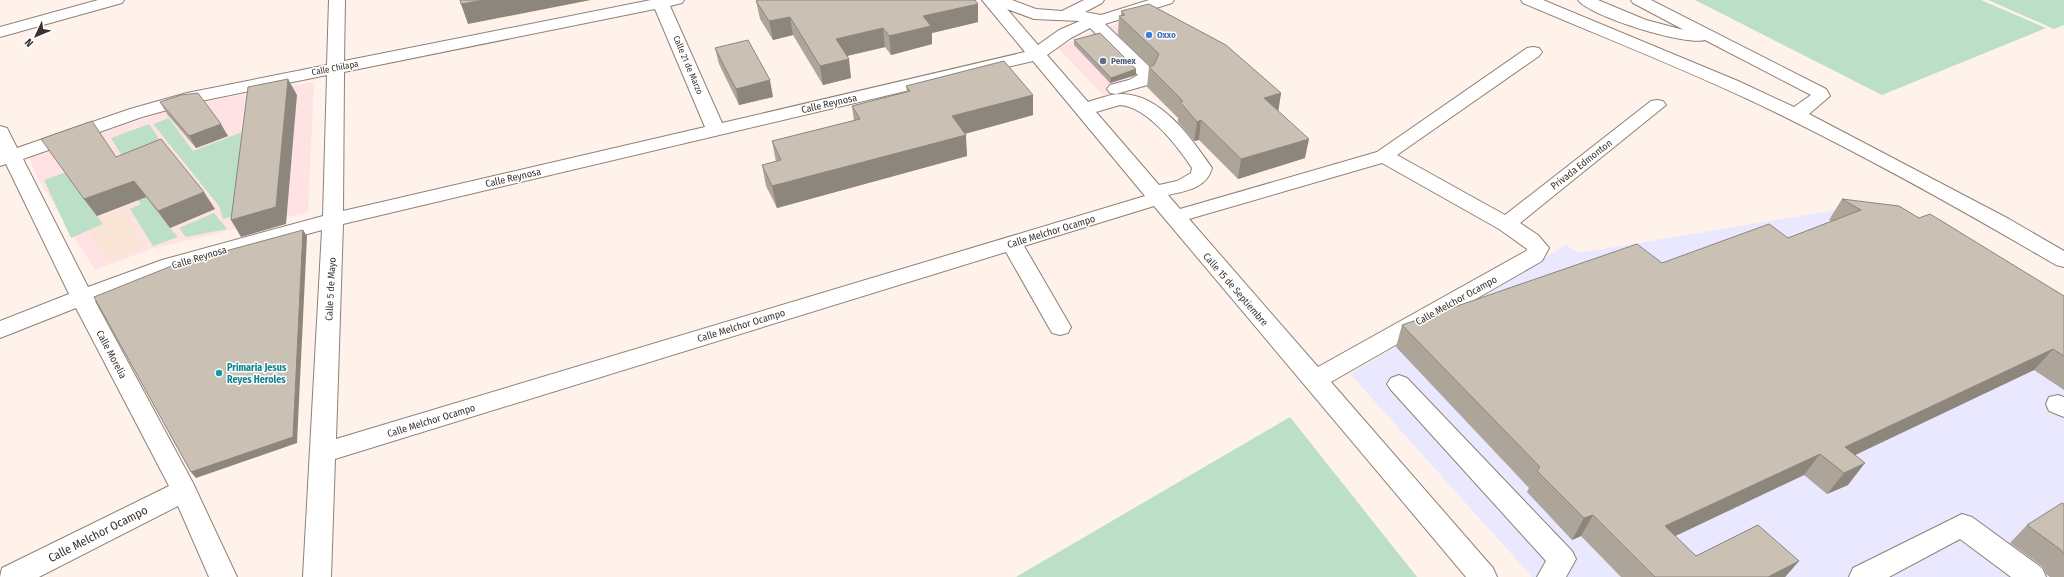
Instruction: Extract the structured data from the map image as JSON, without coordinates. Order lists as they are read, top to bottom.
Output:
{
  "streets": {
    "street": [
      "Calle 21 de Marzo",
      "Calle Chilapa",
      "Calle Reynosa",
      "Privada Edmonton",
      "Calle Melchor Ocampo",
      "Calle 5 de Mayo",
      "Calle 15 de Septiembre",
      "Calle Morelia"
    ]
  },
  "crossings": [
    ["Calle 21 de Marzo", "Calle Chilapa"],
    ["Calle 21 de Marzo", "Calle Reynosa"],
    ["Calle Chilapa", "Calle 5 de Mayo"],
    ["Calle Chilapa", "Calle Morelia"],
    ["Calle Reynosa", "Calle 5 de Mayo"],
    ["Calle Reynosa", "Calle 15 de Septiembre"],
    ["Calle Reynosa", "Calle Morelia"],
    ["Privada Edmonton", "Calle Melchor Ocampo"],
    ["Calle Melchor Ocampo", "Calle 5 de Mayo"],
    ["Calle Melchor Ocampo", "Calle 15 de Septiembre"],
    ["Calle Melchor Ocampo", "Calle Morelia"]
  ],
  "places": ["Oxxo", "Pemex", "Primaria Jesus Reyes Heroles"],
  "north": "bottom left"
}
